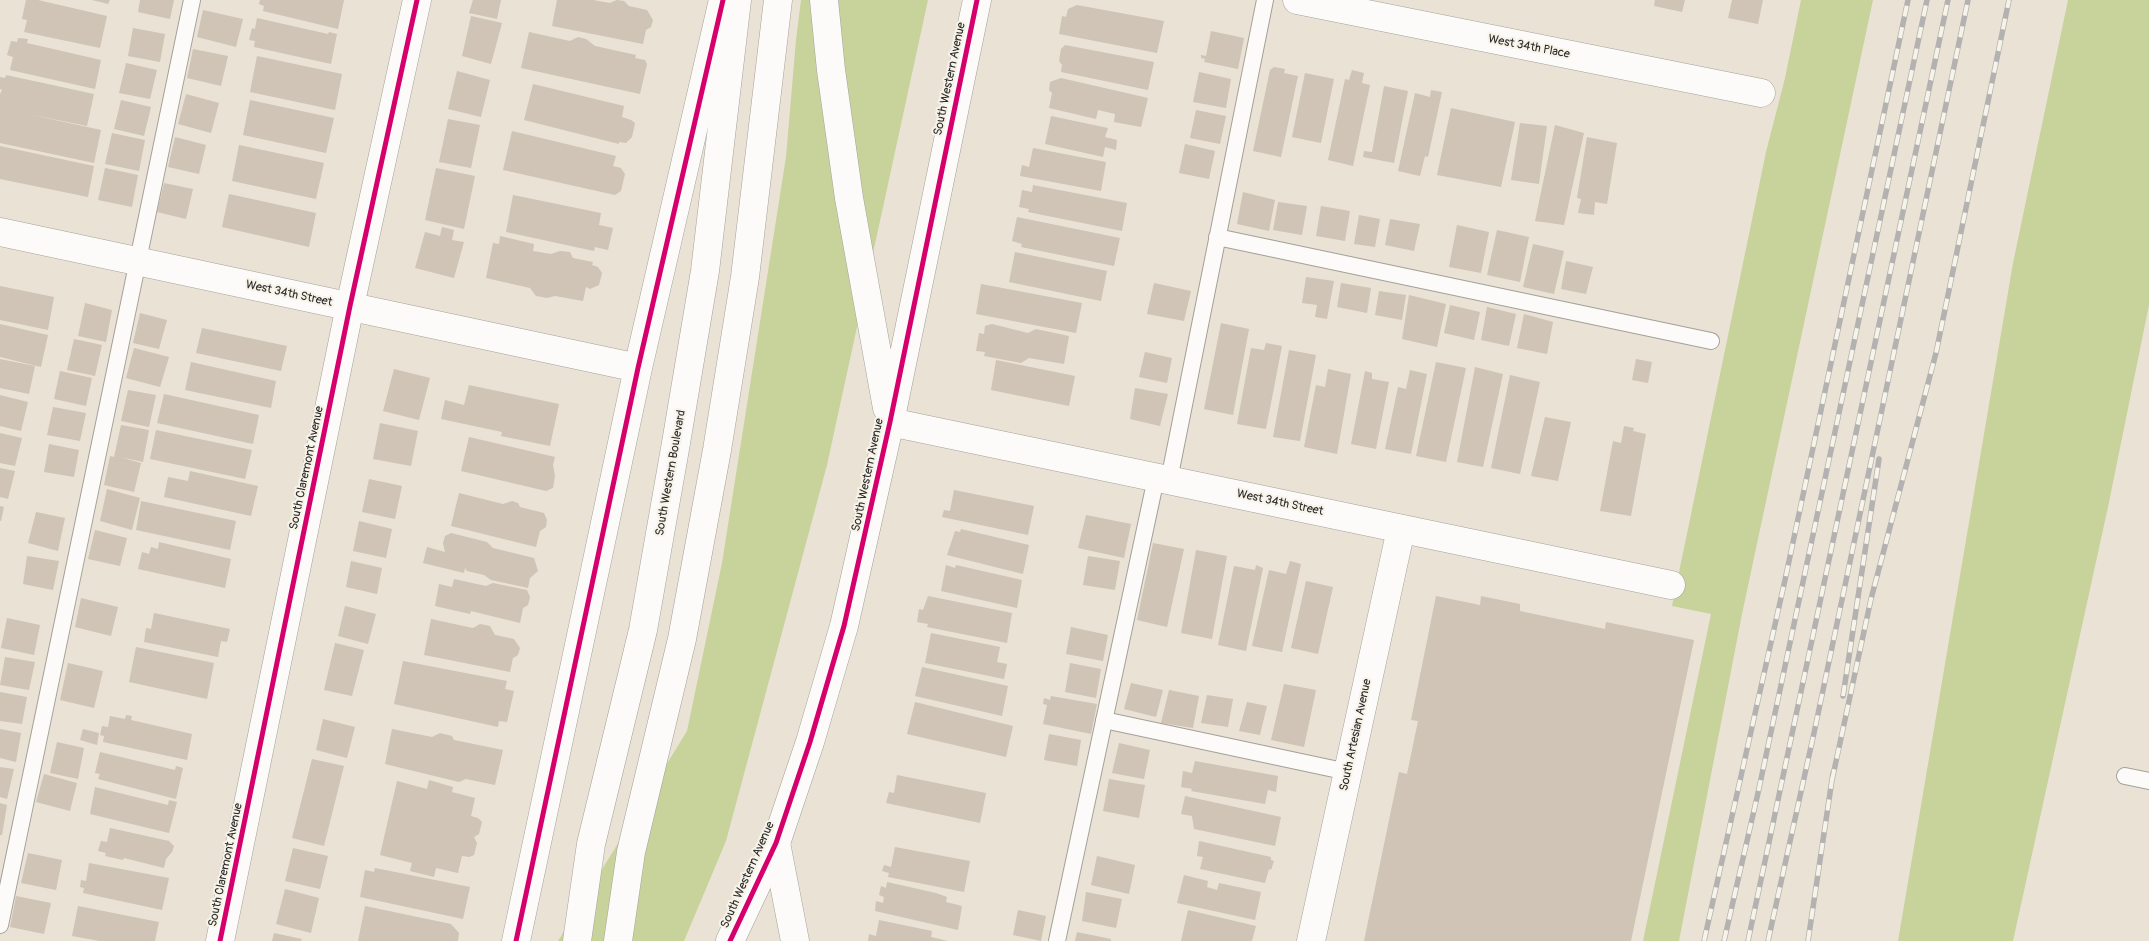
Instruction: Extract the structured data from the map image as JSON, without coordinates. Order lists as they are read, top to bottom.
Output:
{
  "streets": {
    "street": [
      "West 34th Place",
      "South Western Avenue",
      "West 34th Street",
      "South Claremont Avenue",
      "South Western Boulevard",
      "South Artesian Avenue"
    ]
  },
  "crossings": [
    ["South Western Avenue", "West 34th Street"],
    ["West 34th Street", "South Claremont Avenue"],
    ["West 34th Street", "South Artesian Avenue"]
  ]
}
